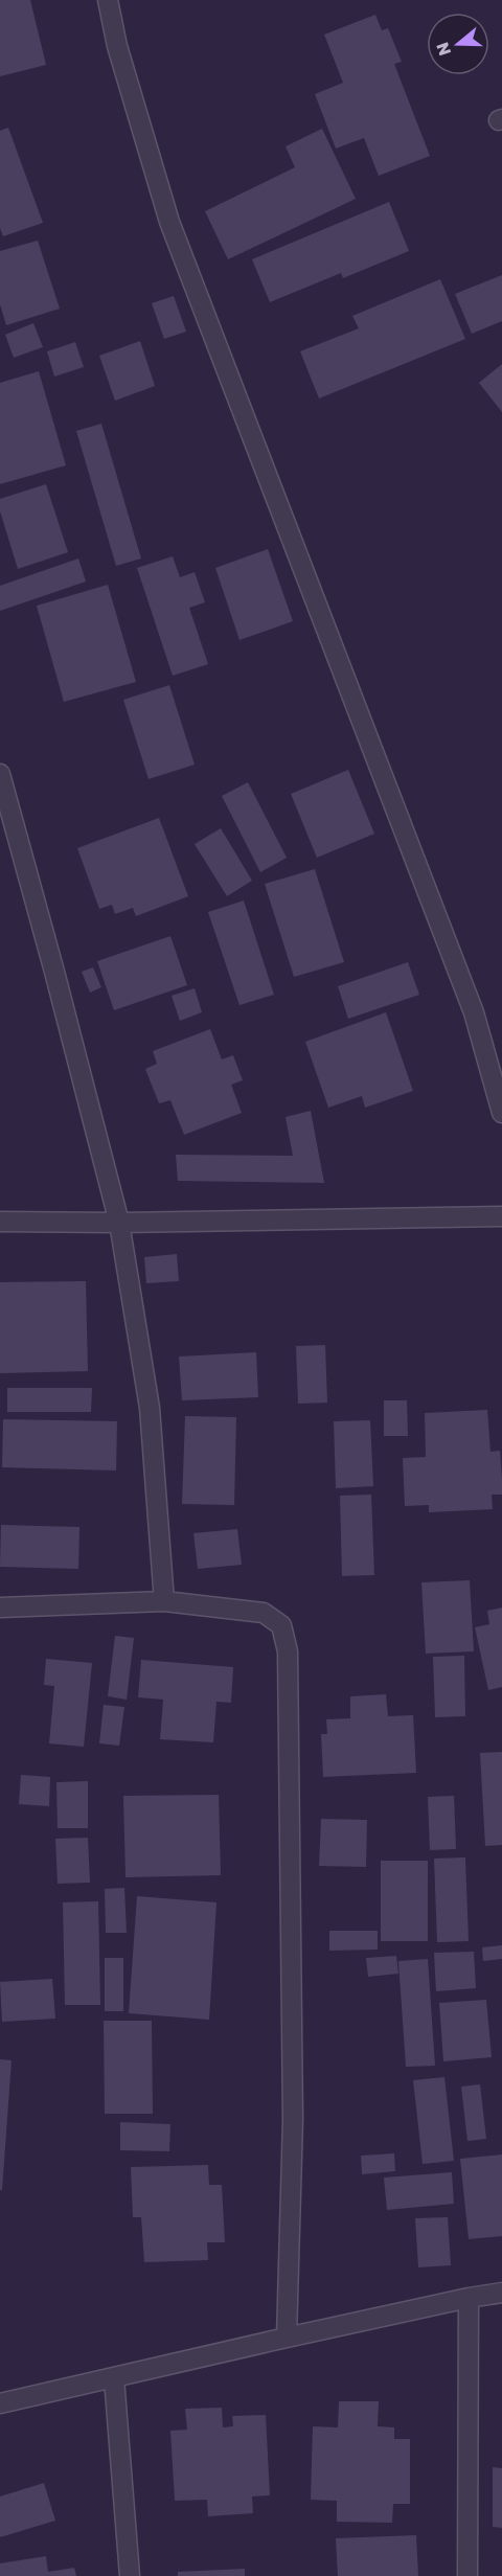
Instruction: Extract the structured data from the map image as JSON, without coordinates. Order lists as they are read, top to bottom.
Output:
{
  "north": "left"
}
